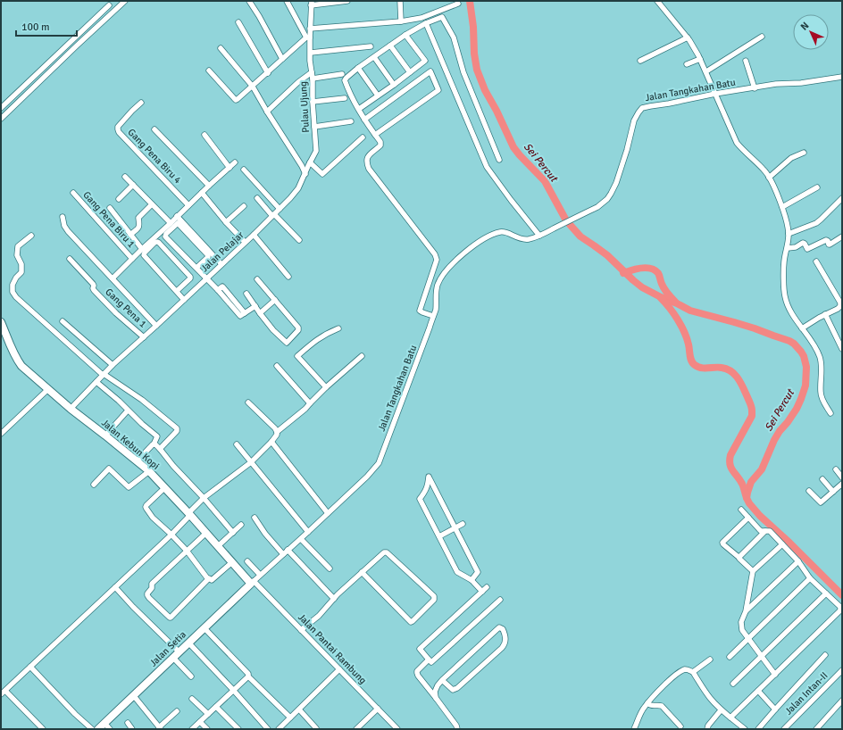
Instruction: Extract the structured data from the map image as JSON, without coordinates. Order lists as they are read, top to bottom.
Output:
{
  "streets": {
    "main road": ["Jalan Kebun Kopi", "Jalan Setia"],
    "street": [
      "Jalan Tangkahan Batu",
      "Pulau Ujung",
      "Gang Pena Biru 4",
      "Gang Pena Biru 1",
      "Jalan Pelajar",
      "Gang Pena 1",
      "Jalan Pantai Rambung",
      "Jalan Intan-II"
    ]
  },
  "crossings": [
    ["Jalan Tangkahan Batu", "Jalan Kebun Kopi"],
    ["Jalan Tangkahan Batu", "Jalan Setia"],
    ["Jalan Tangkahan Batu", "Jalan Pantai Rambung"],
    ["Pulau Ujung", "Jalan Pelajar"],
    ["Jalan Pelajar", "Gang Pena 1"],
    ["Jalan Pelajar", "Jalan Kebun Kopi"],
    ["Jalan Kebun Kopi", "Jalan Setia"],
    ["Jalan Kebun Kopi", "Jalan Pantai Rambung"],
    ["Jalan Setia", "Jalan Pantai Rambung"]
  ],
  "water": ["Sei Percut"],
  "scale_bar": "100 m",
  "north": "top left"
}
